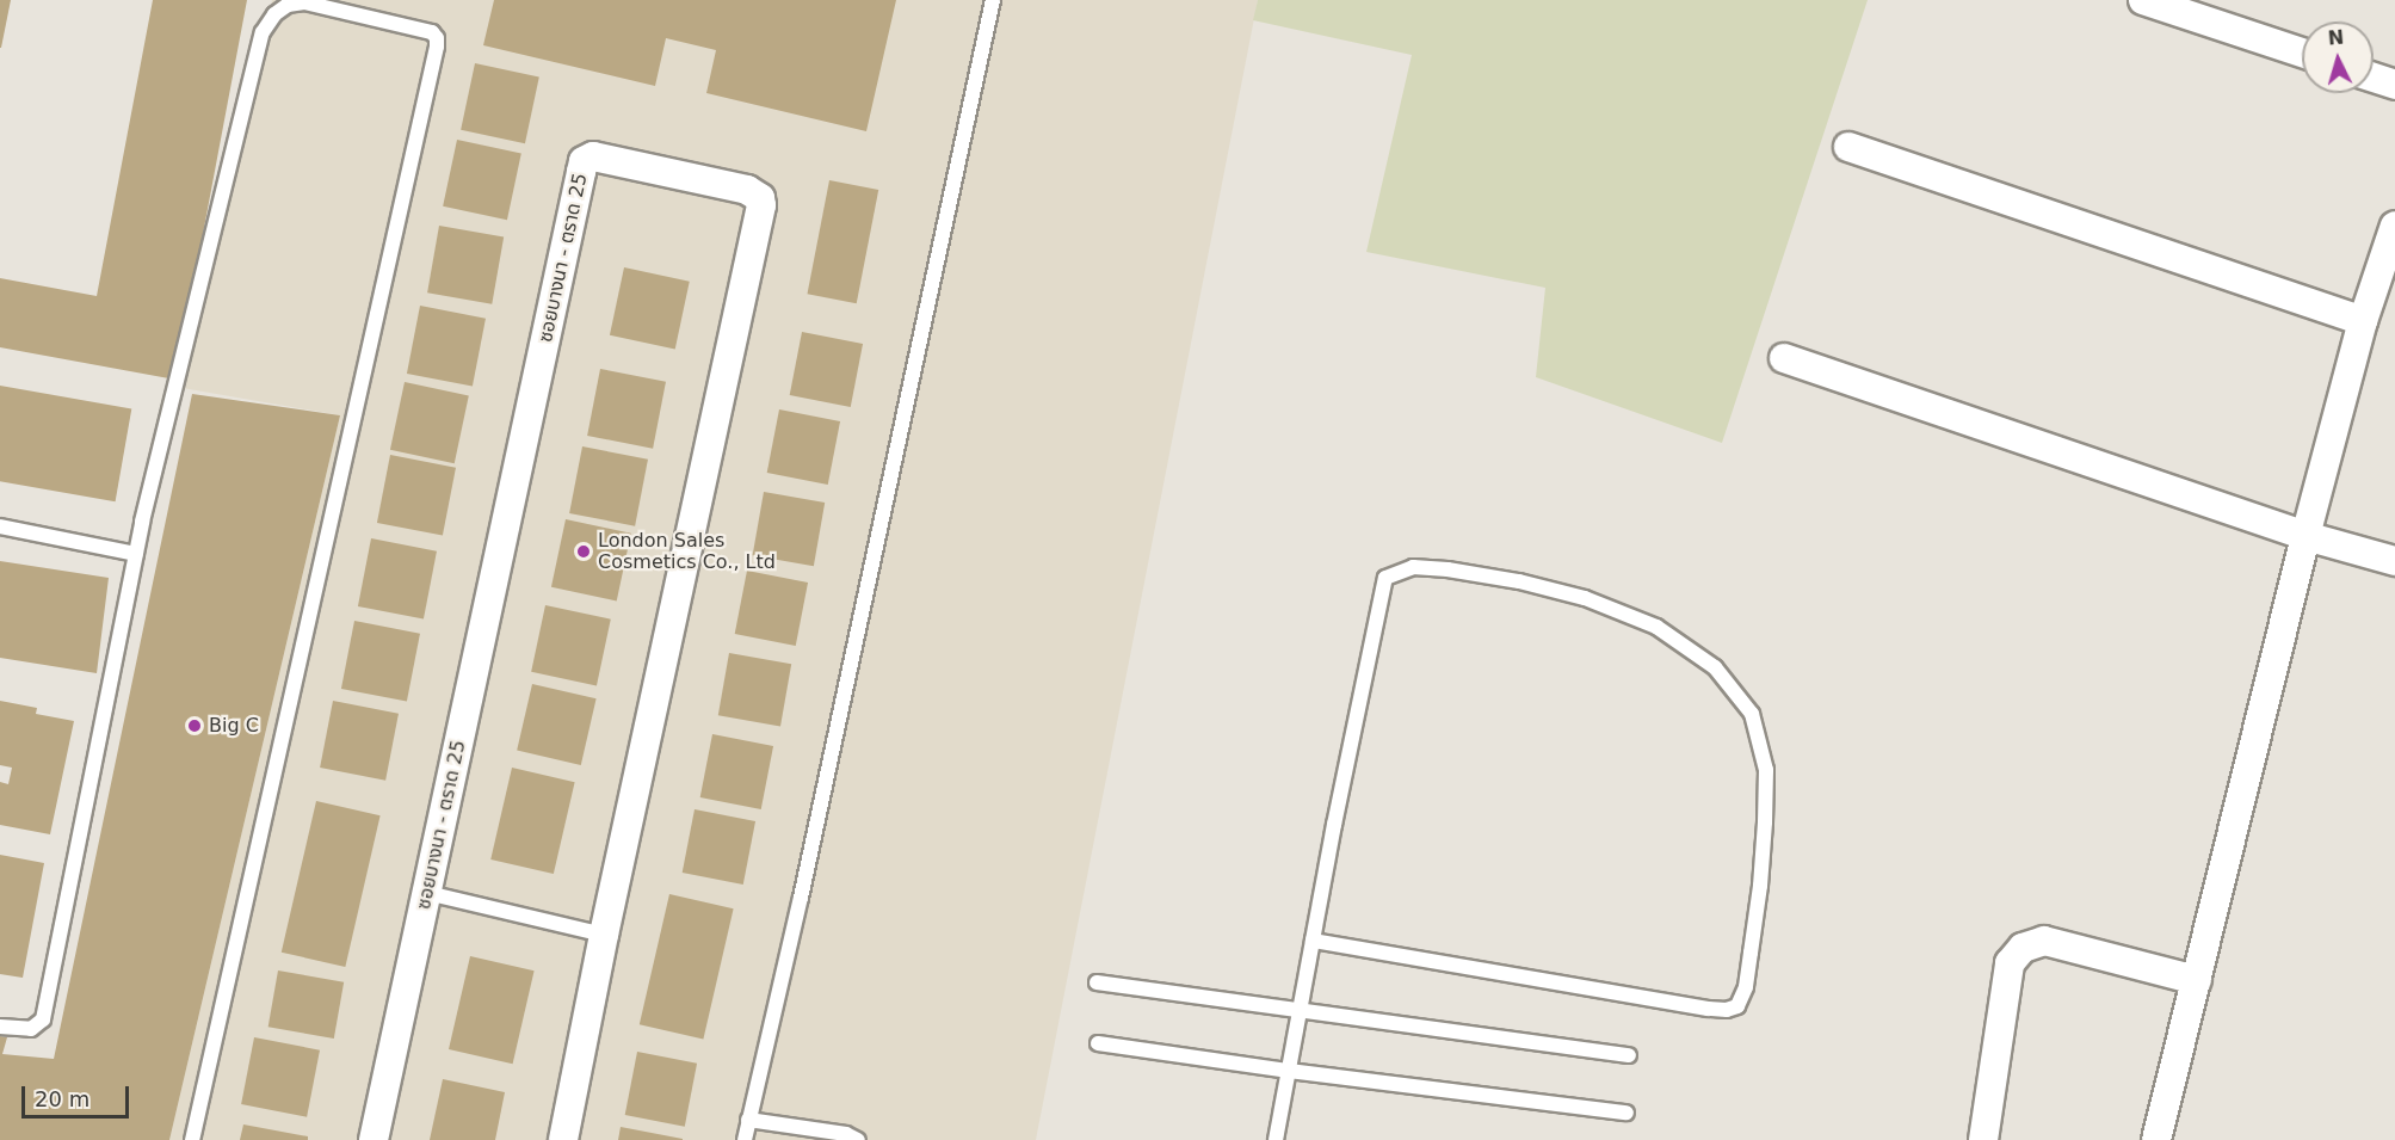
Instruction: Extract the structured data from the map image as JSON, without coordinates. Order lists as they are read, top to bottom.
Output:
{
  "streets": {
    "street": ["ซอยบางนา - ตราด 25"]
  },
  "places": ["London Sales Cosmetics Co., Ltd", "Big C"],
  "scale_bar": "20 m",
  "north": "top"
}
